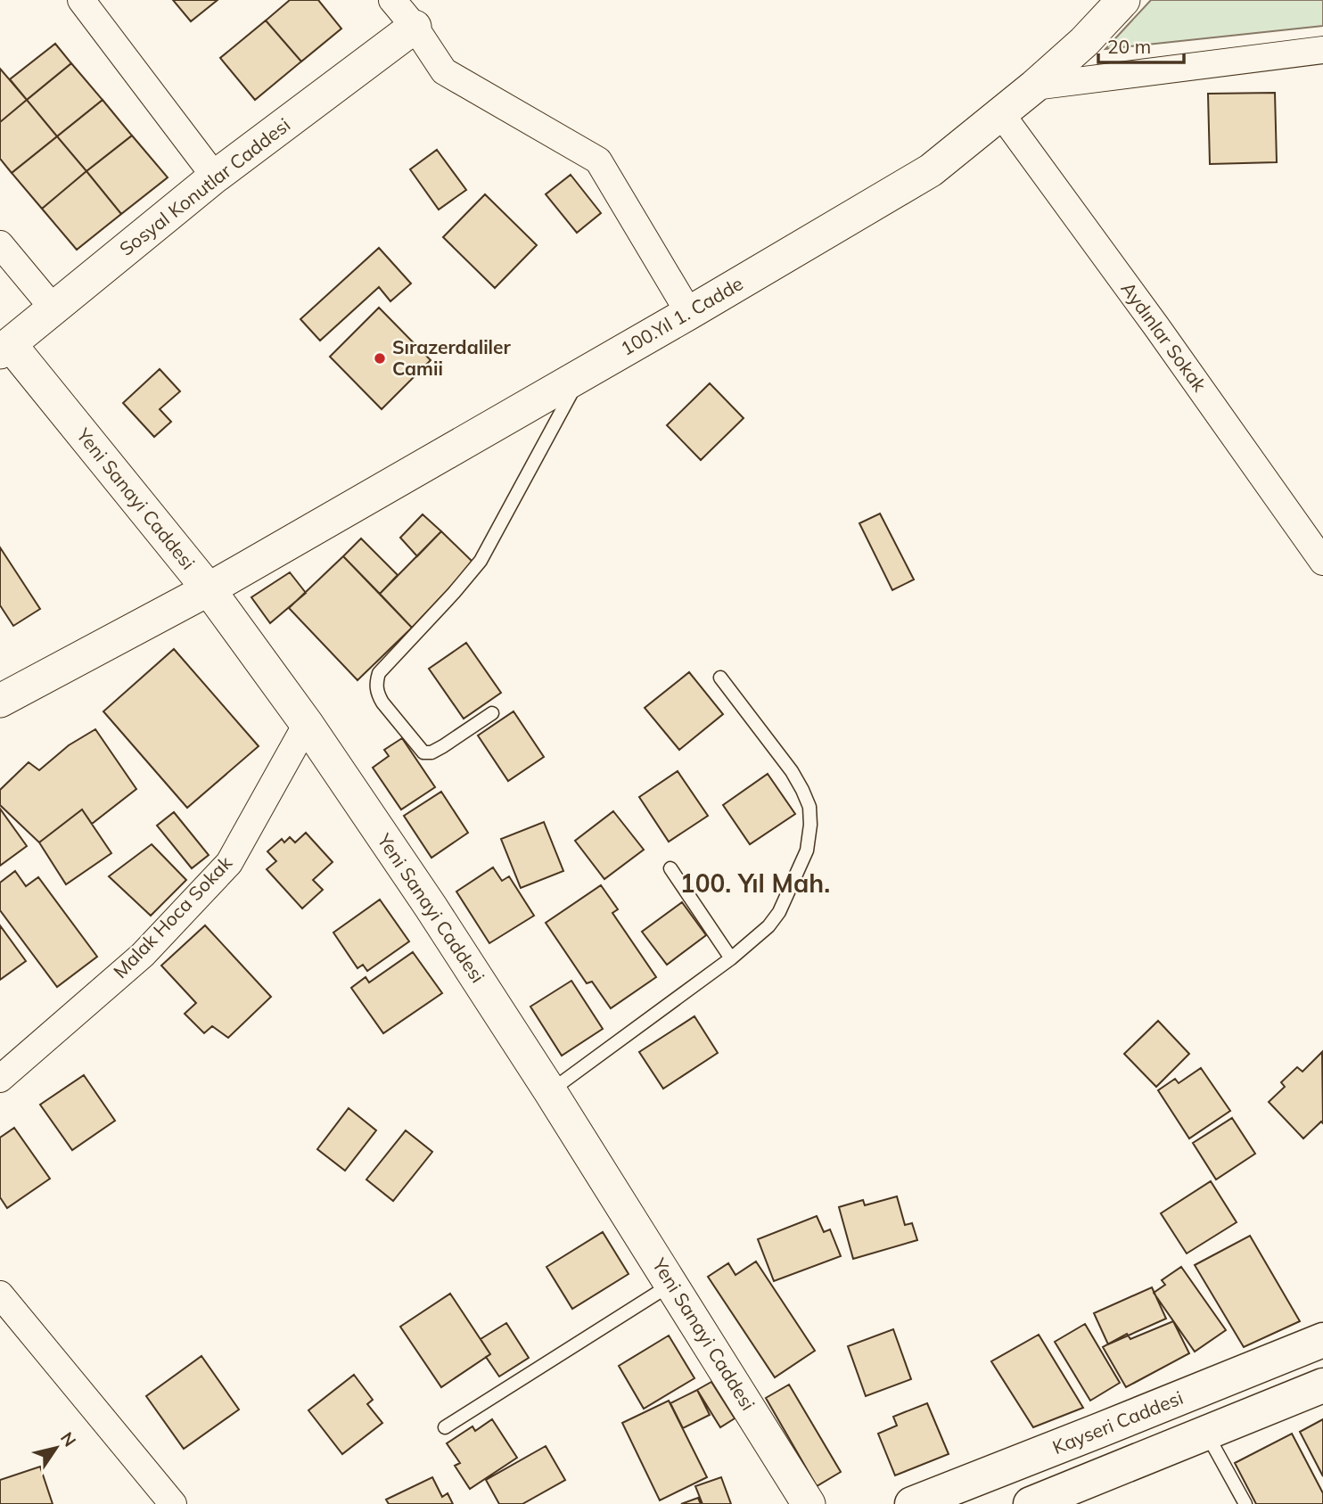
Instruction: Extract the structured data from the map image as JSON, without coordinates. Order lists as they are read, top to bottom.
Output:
{
  "streets": {
    "main road": ["Kayseri Caddesi"],
    "street": [
      "Sosyal Konutlar Caddesi",
      "100.Yıl 1. Cadde",
      "Aydınlar Sokak",
      "Yeni Sanayi Caddesi",
      "Malak Hoca Sokak"
    ]
  },
  "crossings": [
    ["Sosyal Konutlar Caddesi", "Yeni Sanayi Caddesi"],
    ["100.Yıl 1. Cadde", "Aydınlar Sokak"],
    ["100.Yıl 1. Cadde", "Yeni Sanayi Caddesi"],
    ["Yeni Sanayi Caddesi", "Malak Hoca Sokak"]
  ],
  "districts": ["100. Yıl Mah."],
  "places": ["Sırazerdaliler Camii"],
  "scale_bar": "20 m",
  "north": "top right"
}
